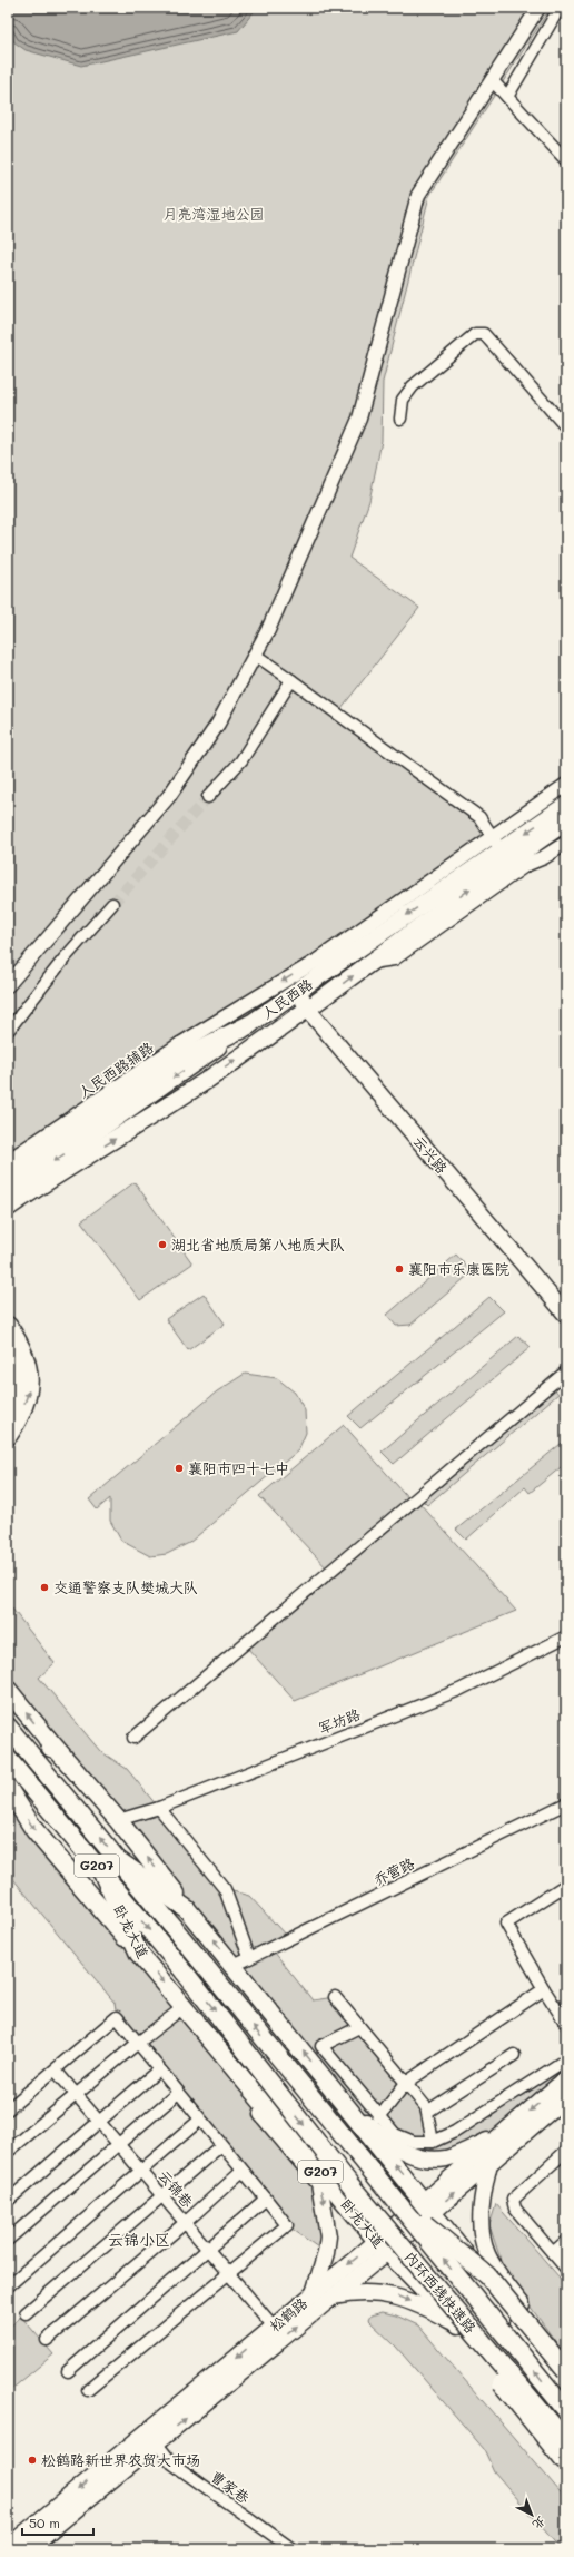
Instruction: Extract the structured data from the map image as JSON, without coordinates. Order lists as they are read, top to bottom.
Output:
{
  "streets": {
    "highway": ["G207", "卧龙大道", "内环西线快速路"],
    "main road": ["人民西路", "云兴路", "松鹤路"],
    "street": [
      "人民西路辅路",
      "军坊路",
      "乔营路",
      "云锦巷",
      "曹家巷"
    ]
  },
  "crossings": [
    ["人民西路", "人民西路辅路"],
    ["人民西路", "云兴路"],
    ["乔营路", "卧龙大道"],
    ["卧龙大道", "内环西线快速路"],
    ["卧龙大道", "松鹤路"],
    ["云锦巷", "松鹤路"],
    ["松鹤路", "曹家巷"]
  ],
  "districts": ["云锦小区"],
  "parks": ["月亮湾湿地公园"],
  "places": [
    "湖北省地质局第八地质大队",
    "襄阳市乐康医院",
    "襄阳市四十七中",
    "交通警察支队樊城大队",
    "松鹤路新世界农贸大市场"
  ],
  "scale_bar": "50 m",
  "north": "bottom right"
}
